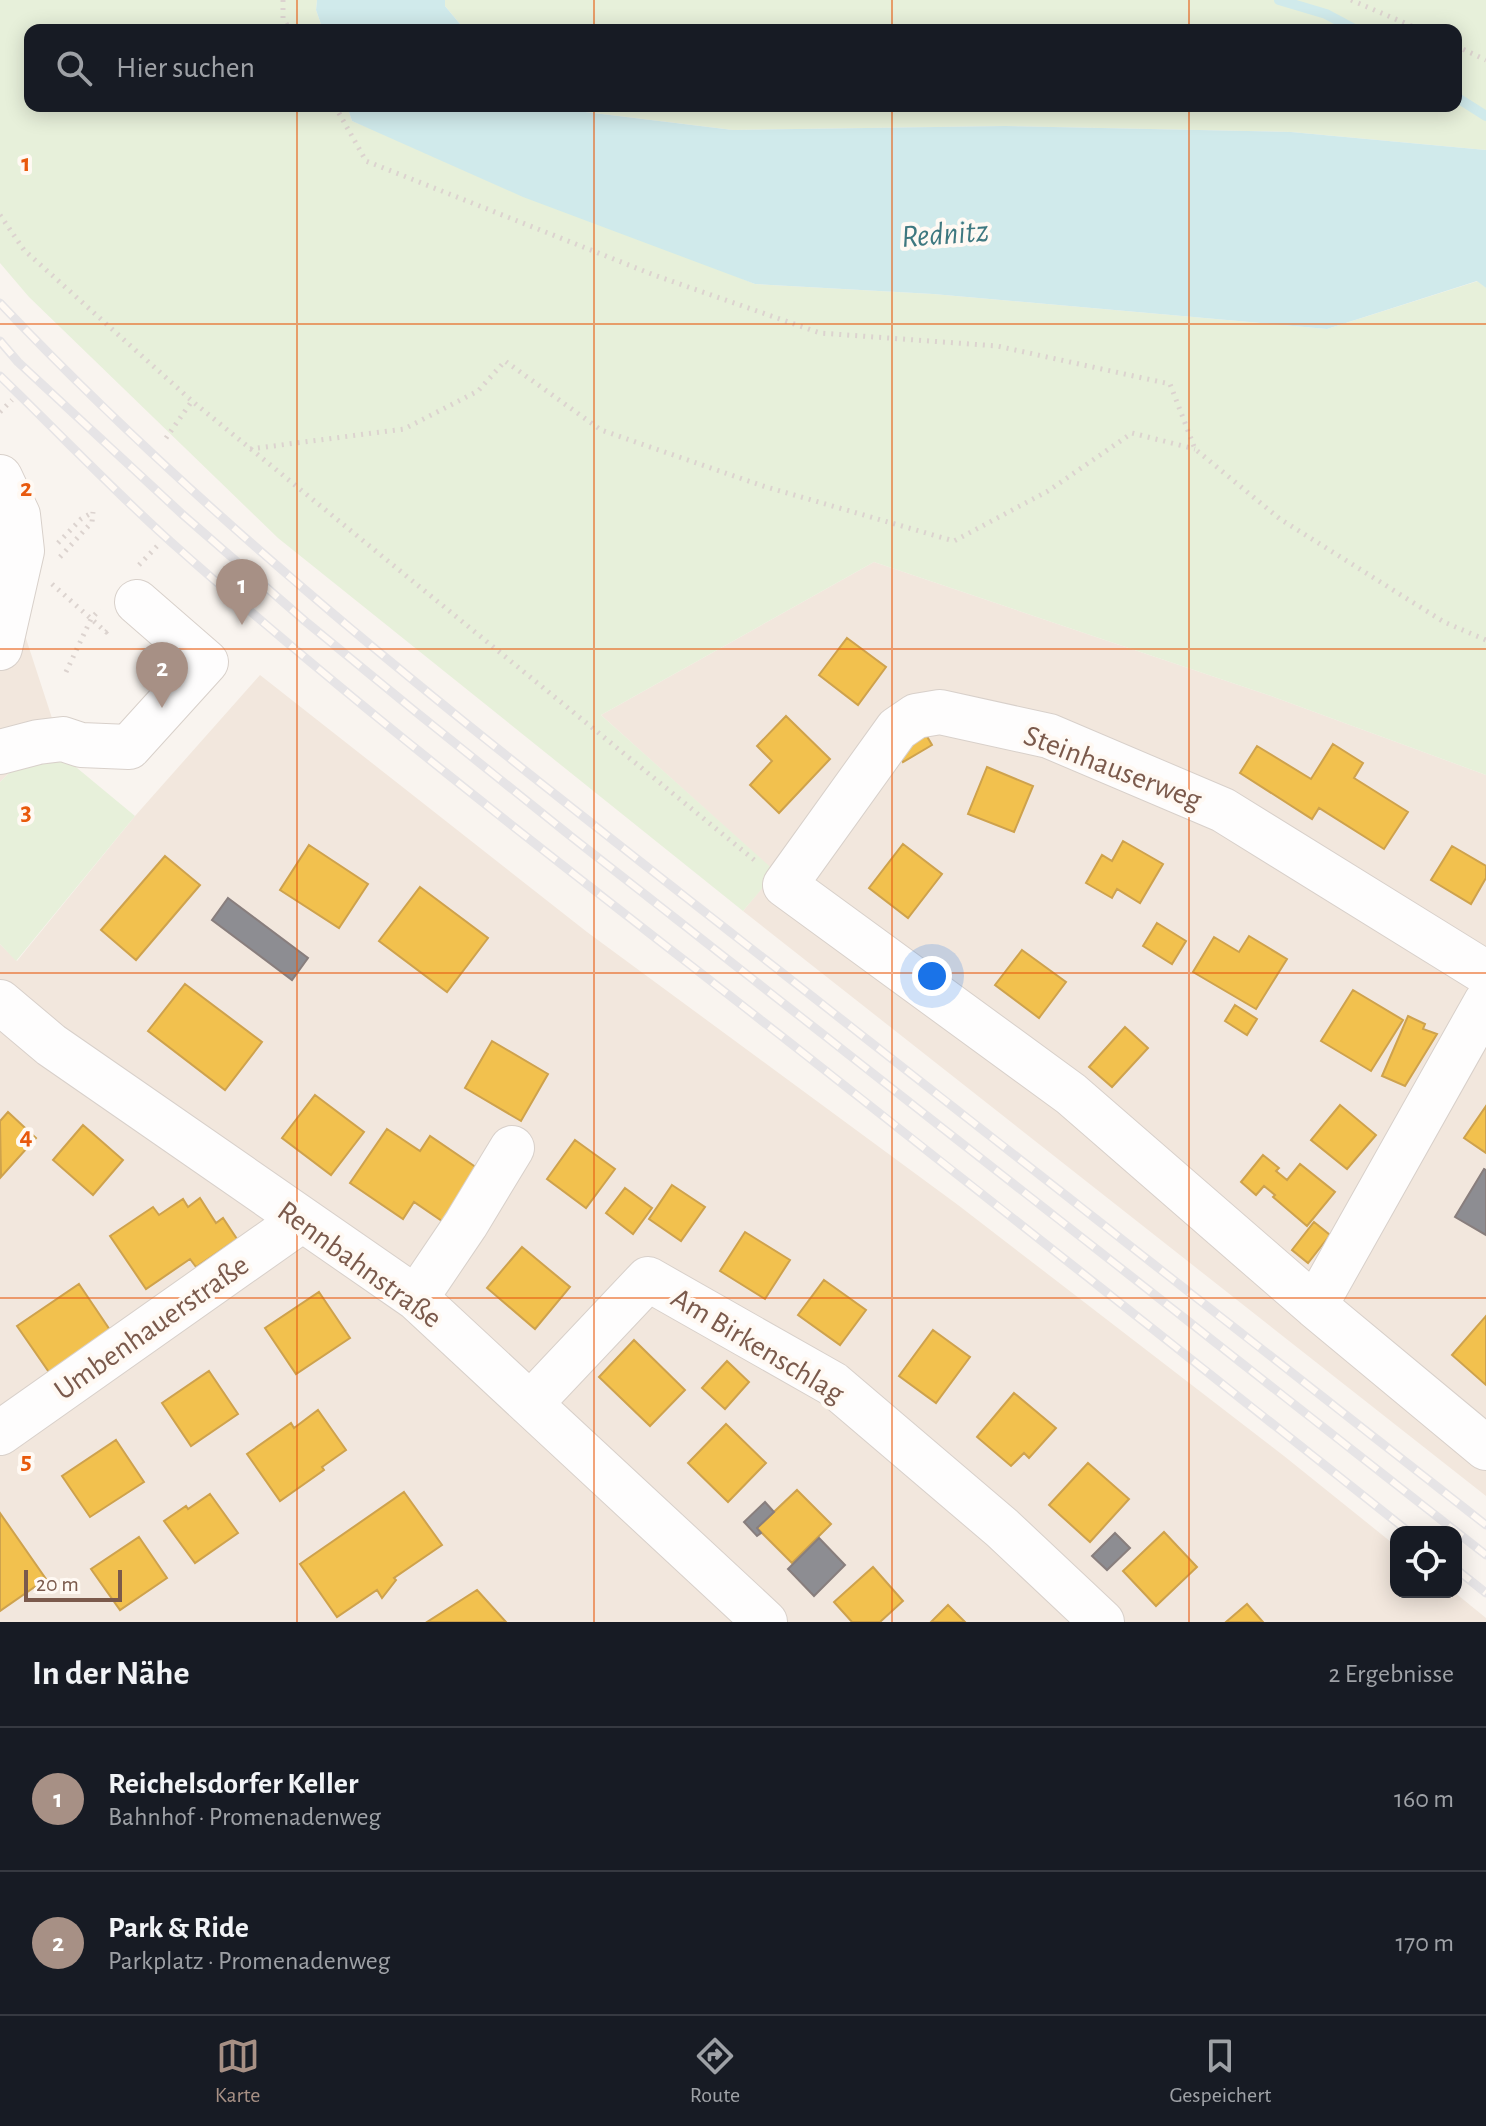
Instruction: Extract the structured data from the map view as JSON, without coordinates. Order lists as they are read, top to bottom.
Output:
{
  "streets": {
    "street": [
      "Steinhauserweg",
      "Rennbahnstraße",
      "Umbenhauerstraße",
      "Am Birkenschlag"
    ]
  },
  "crossings": [
    ["Rennbahnstraße", "Umbenhauerstraße"],
    ["Rennbahnstraße", "Am Birkenschlag"]
  ],
  "water": ["Rednitz"],
  "scale_bar": "20 m",
  "page": {
    "search": "Hier suchen",
    "pins": ["1", "2"],
    "scale": "20 m",
    "heading": ["In der Nähe", "2 Ergebnisse"],
    "list": [
      {
        "mark": "1",
        "name": "Reichelsdorfer Keller",
        "note": "Bahnhof · Promenadenweg",
        "value": "160 m"
      },
      {
        "mark": "2",
        "name": "Park & Ride",
        "note": "Parkplatz · Promenadenweg",
        "value": "170 m"
      }
    ],
    "nav": ["Karte", "Route", "Gespeichert"]
  },
  "grid": {
    "rows": [
      "1",
      "2",
      "3",
      "4",
      "5"
    ]
  }
}
